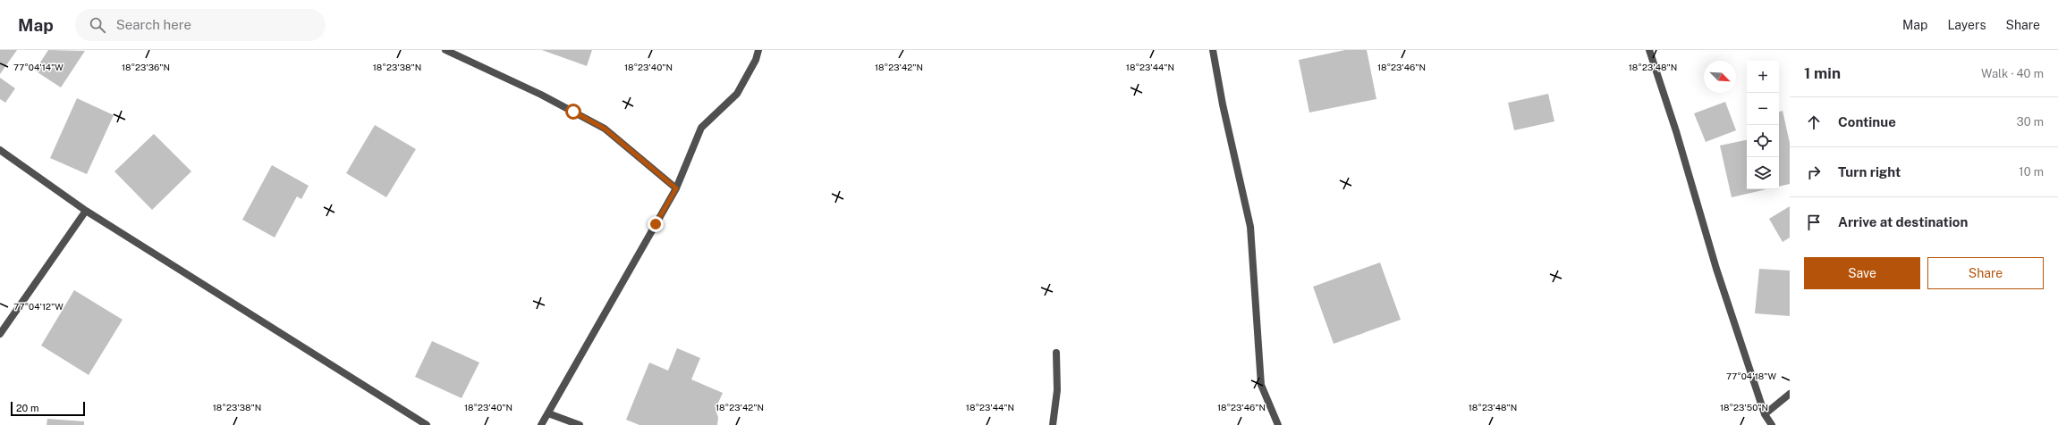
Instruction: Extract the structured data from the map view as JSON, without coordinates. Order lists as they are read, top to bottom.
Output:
{
  "scale_bar": "20 m",
  "north": "bottom right",
  "page": {
    "header": "Map",
    "search": "Search here",
    "nav": ["Map", "Layers", "Share"],
    "heading": ["1 min", "Walk · 40 m"],
    "map_buttons": ["+", "−"],
    "list": [
      ["Continue", "30 m"],
      ["Turn right", "10 m"],
      "Arrive at destination"
    ],
    "buttons": ["Save", "Share"],
    "scale": "20 m"
  },
  "coordinates": [
    "18°23'36\"N",
    "18°23'38\"N",
    "18°23'42\"N",
    "18°23'44\"N",
    "18°23'46\"N",
    "18°23'48\"N",
    "18°23'40\"N",
    "77°04'14\"W",
    "77°04'12\"W",
    "77°04'18\"W",
    "18°23'50\"N"
  ]
}
